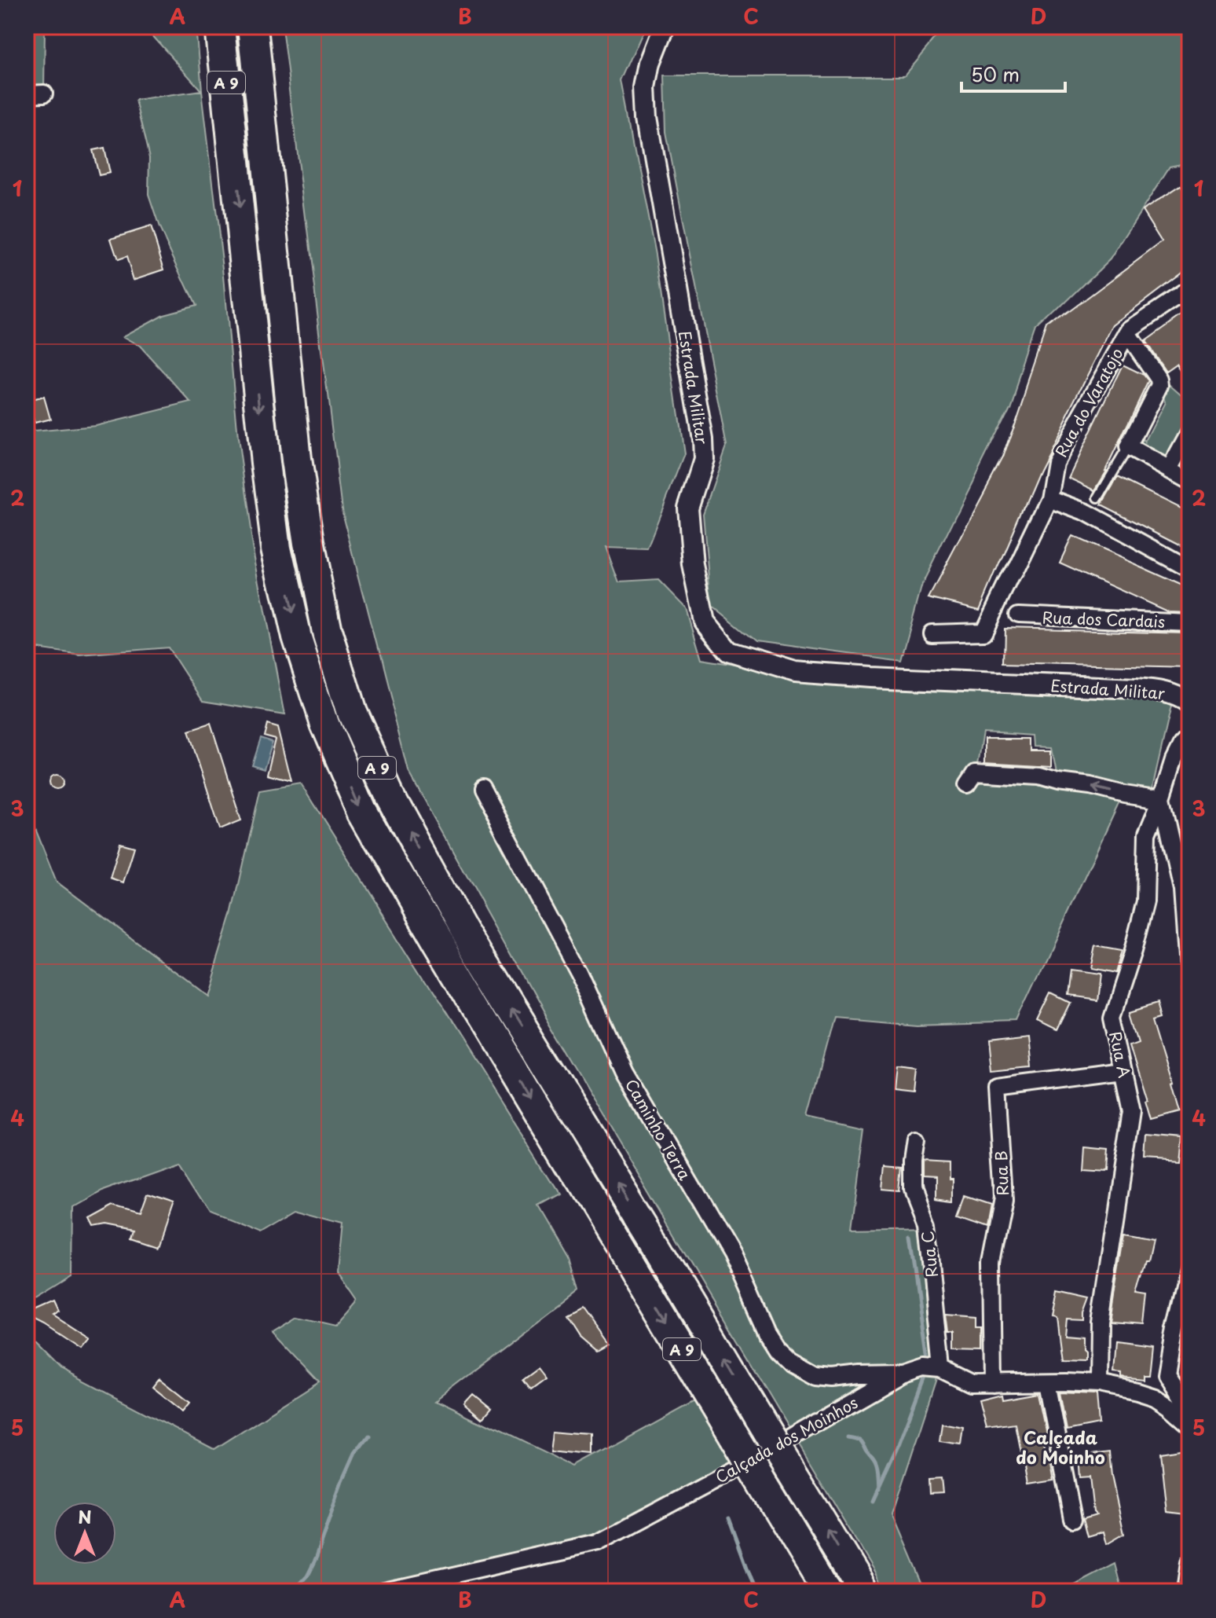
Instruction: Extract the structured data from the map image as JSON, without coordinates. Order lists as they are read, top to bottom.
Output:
{
  "streets": {
    "highway": ["A 9"],
    "street": [
      "Estrada Militar",
      "Rua do Varatojo",
      "Rua dos Cardais",
      "Rua A",
      "Caminho Terra",
      "Rua B",
      "Rua C",
      "Calçada dos Moinhos"
    ]
  },
  "crossings": [
    ["Rua A", "Rua B"],
    ["Caminho Terra", "Calçada dos Moinhos"],
    ["Rua C", "Calçada dos Moinhos"]
  ],
  "districts": ["Calçada do Moinho"],
  "scale_bar": "50 m",
  "north": "top",
  "grid": {
    "columns": [
      "A",
      "B",
      "C",
      "D"
    ],
    "rows": [
      "1",
      "2",
      "3",
      "4",
      "5"
    ]
  }
}
